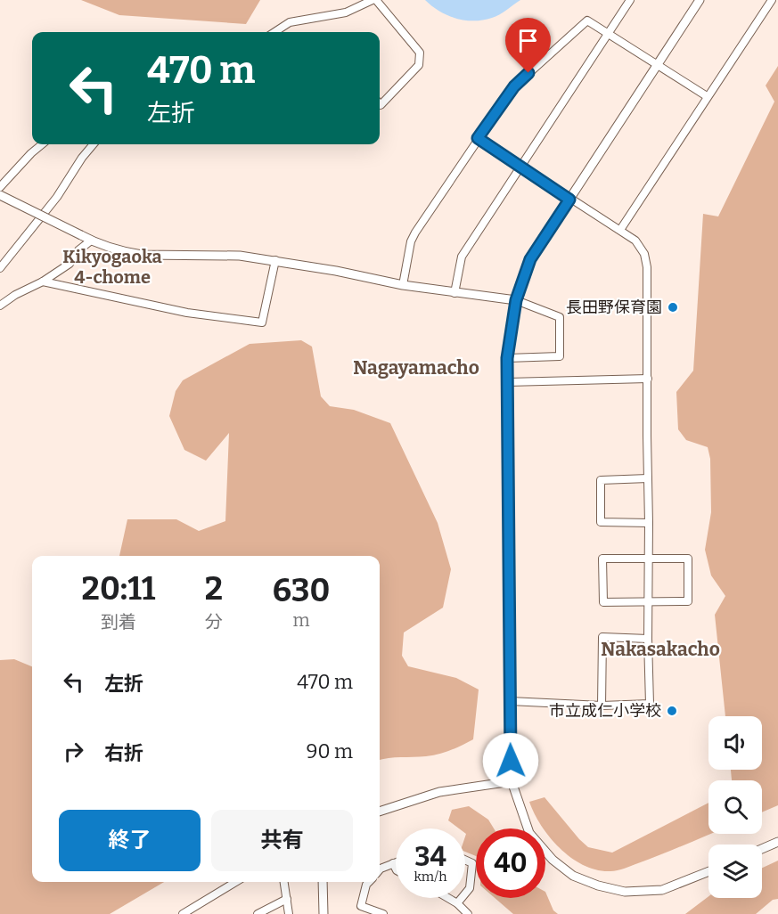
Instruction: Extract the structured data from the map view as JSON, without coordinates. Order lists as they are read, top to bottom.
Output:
{
  "districts": ["Kikyogaoka 4-chome", "Nagayamacho", "Nakasakacho"],
  "places": ["長田野保育園", "市立成仁小学校"],
  "page": {
    "turn": ["470 m", "左折"],
    "eta": [
      "20:11",
      "到着",
      "2",
      "分",
      "630",
      "m"
    ],
    "list": [
      {
        "name": "左折",
        "value": "470 m"
      },
      {
        "name": "右折",
        "value": "90 m"
      }
    ],
    "buttons": ["終了", "共有"],
    "speed": "34 km/h",
    "limit": "40"
  }
}
